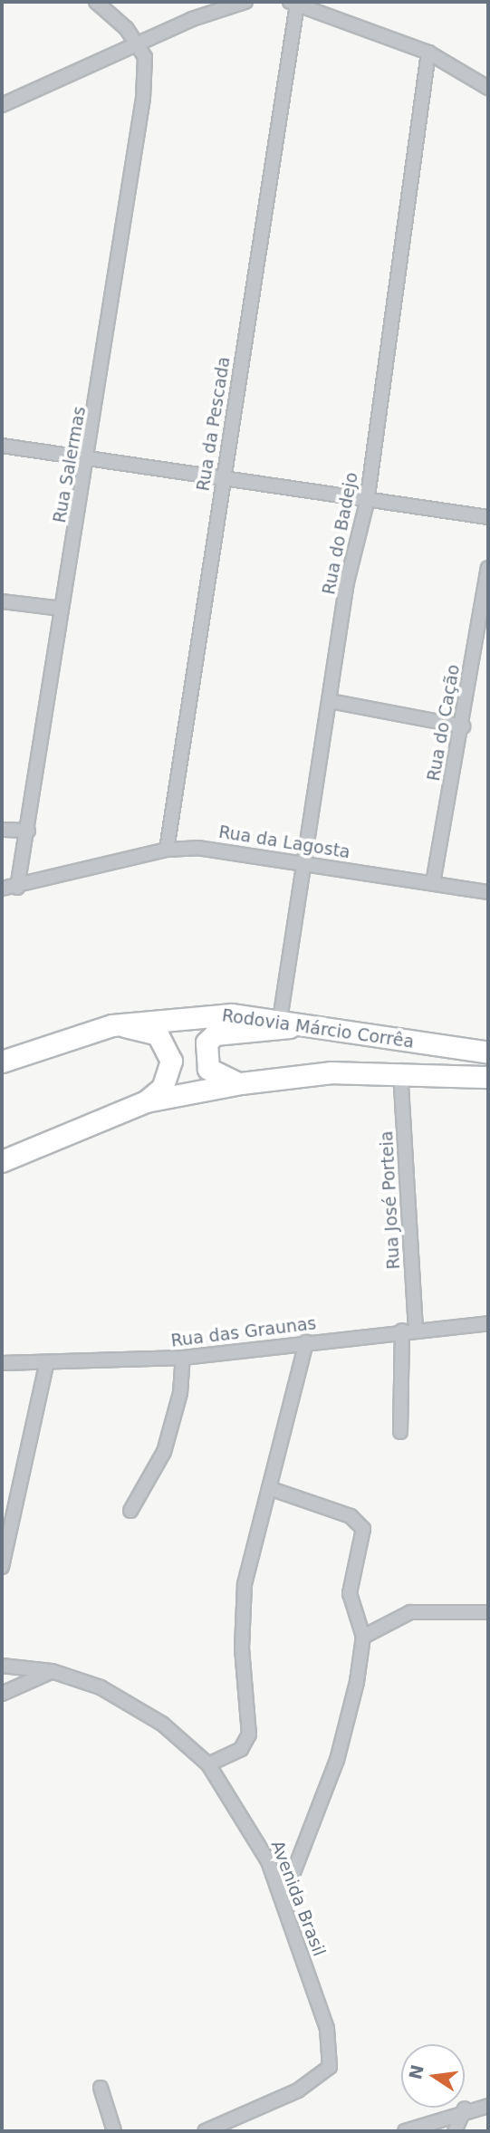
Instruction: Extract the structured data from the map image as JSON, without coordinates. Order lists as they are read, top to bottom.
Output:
{
  "streets": {
    "highway": ["Rodovia Márcio Corrêa"],
    "street": [
      "Rua da Pescada",
      "Rua Salermas",
      "Rua do Badejo",
      "Rua do Cação",
      "Rua da Lagosta",
      "Rua José Porteia",
      "Rua das Graunas",
      "Avenida Brasil"
    ]
  },
  "crossings": [
    ["Rua da Pescada", "Rua da Lagosta"],
    ["Rua Salermas", "Rua da Lagosta"],
    ["Rua do Badejo", "Rua da Lagosta"],
    ["Rua do Badejo", "Rodovia Márcio Corrêa"],
    ["Rua do Cação", "Rua da Lagosta"],
    ["Rodovia Márcio Corrêa", "Rua José Porteia"],
    ["Rua José Porteia", "Rua das Graunas"]
  ],
  "north": "left"
}
